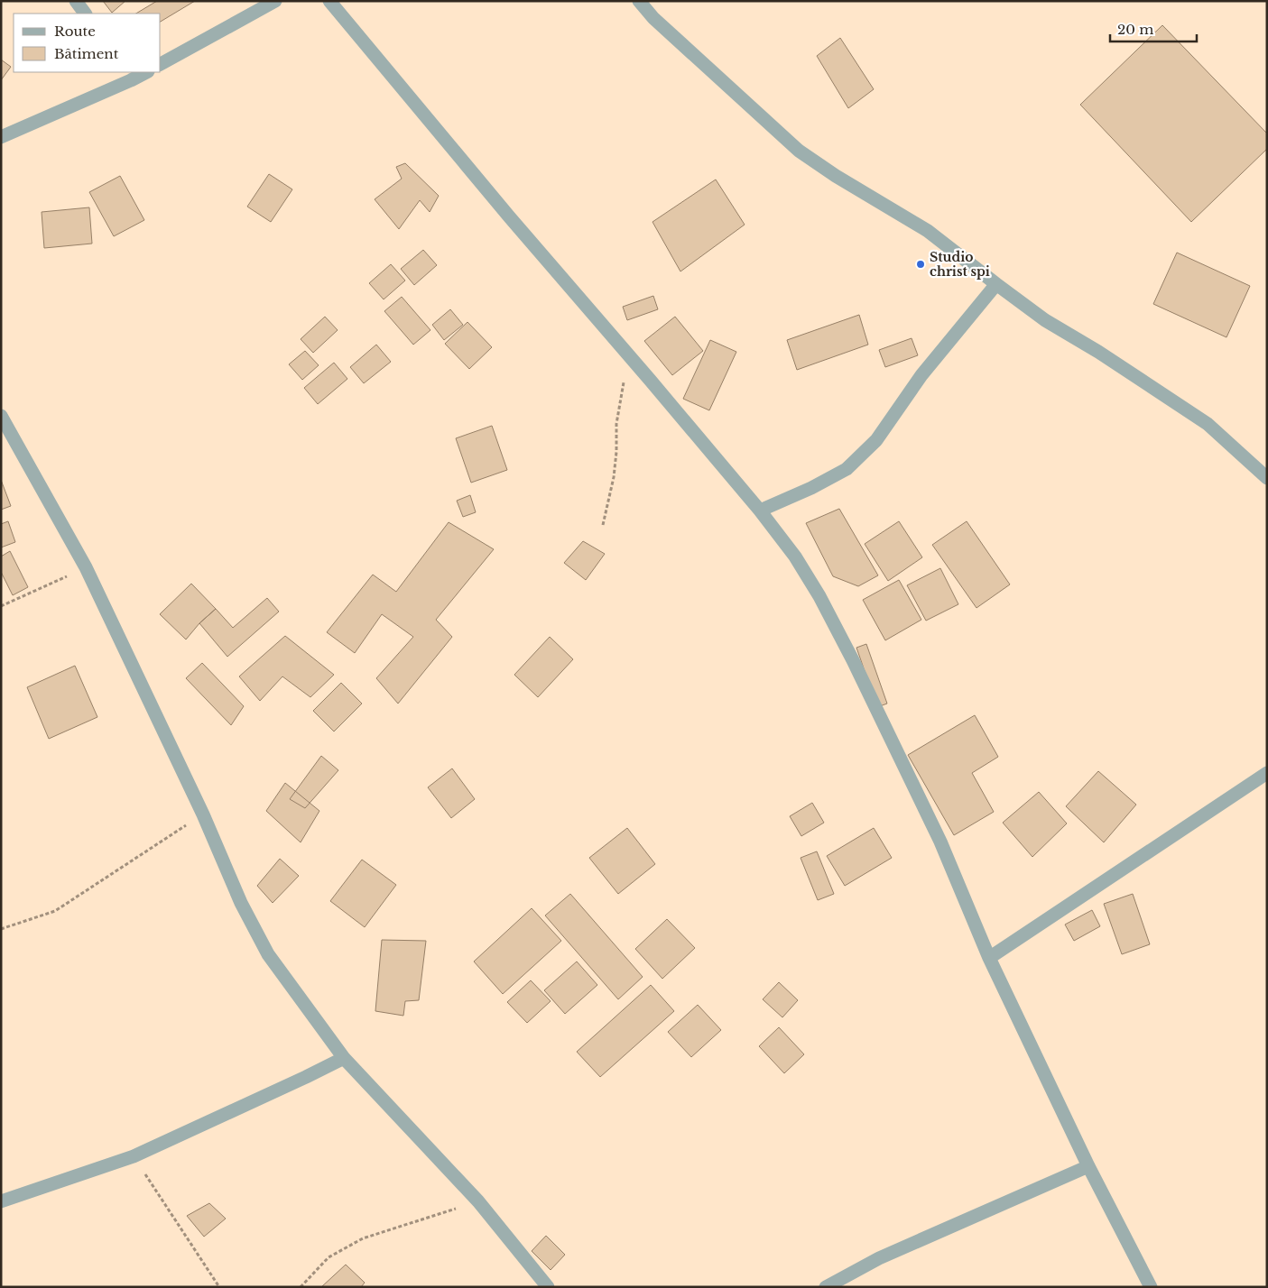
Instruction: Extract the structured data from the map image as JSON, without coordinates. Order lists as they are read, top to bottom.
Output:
{
  "places": ["Studio christ spi"],
  "legend": ["Route", "Bâtiment"],
  "scale_bar": "20 m"
}
